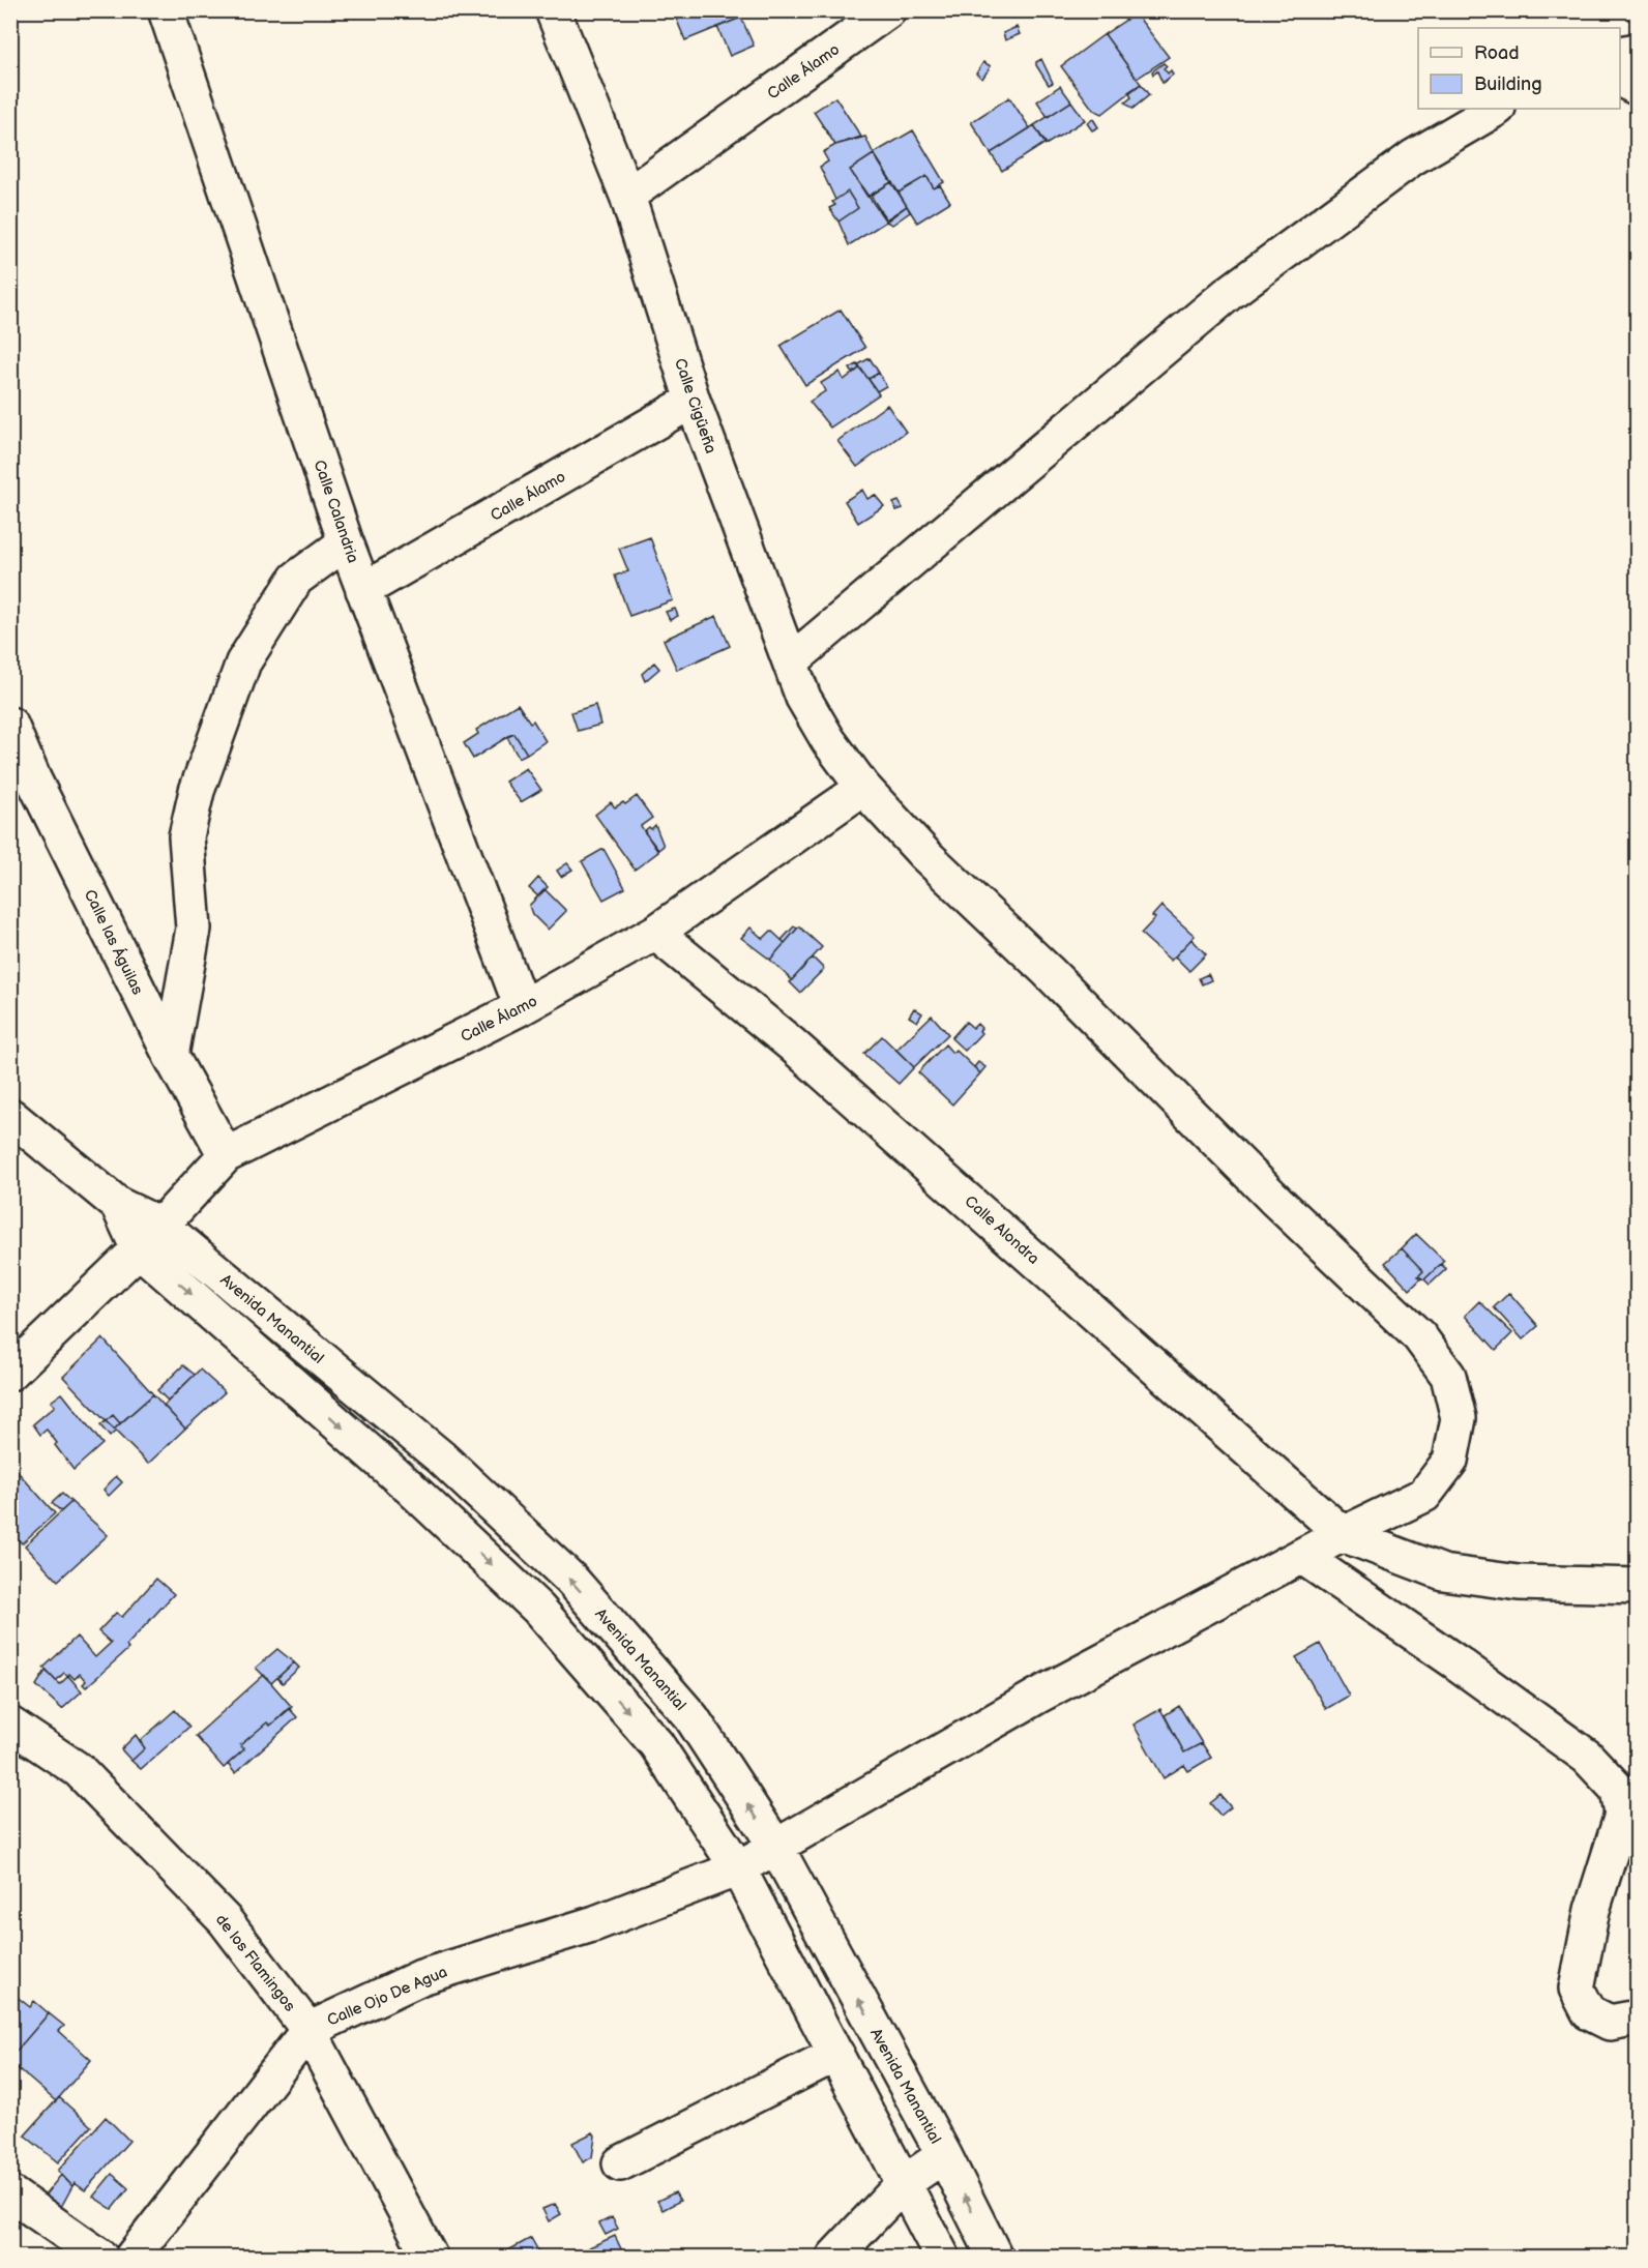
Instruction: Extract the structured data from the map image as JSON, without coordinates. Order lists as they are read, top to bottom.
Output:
{
  "streets": {
    "street": [
      "Calle Álamo",
      "Calle Cigüeña",
      "Calle Calandria",
      "Calle las Águilas",
      "Calle Alondra",
      "Avenida Manantial",
      "de los Flamingos",
      "Calle Ojo De Agua"
    ]
  },
  "crossings": [
    ["Calle Álamo", "Calle Cigüeña"],
    ["Calle Álamo", "Calle Calandria"],
    ["Calle Álamo", "Calle las Águilas"],
    ["Calle Álamo", "Calle Alondra"],
    ["Calle Álamo", "Avenida Manantial"],
    ["Calle Cigüeña", "Calle Alondra"],
    ["Calle Cigüeña", "Calle Ojo De Agua"],
    ["Calle Alondra", "Calle Ojo De Agua"],
    ["Avenida Manantial", "Calle Ojo De Agua"],
    ["de los Flamingos", "Calle Ojo De Agua"]
  ],
  "legend": ["Road", "Building"]
}
